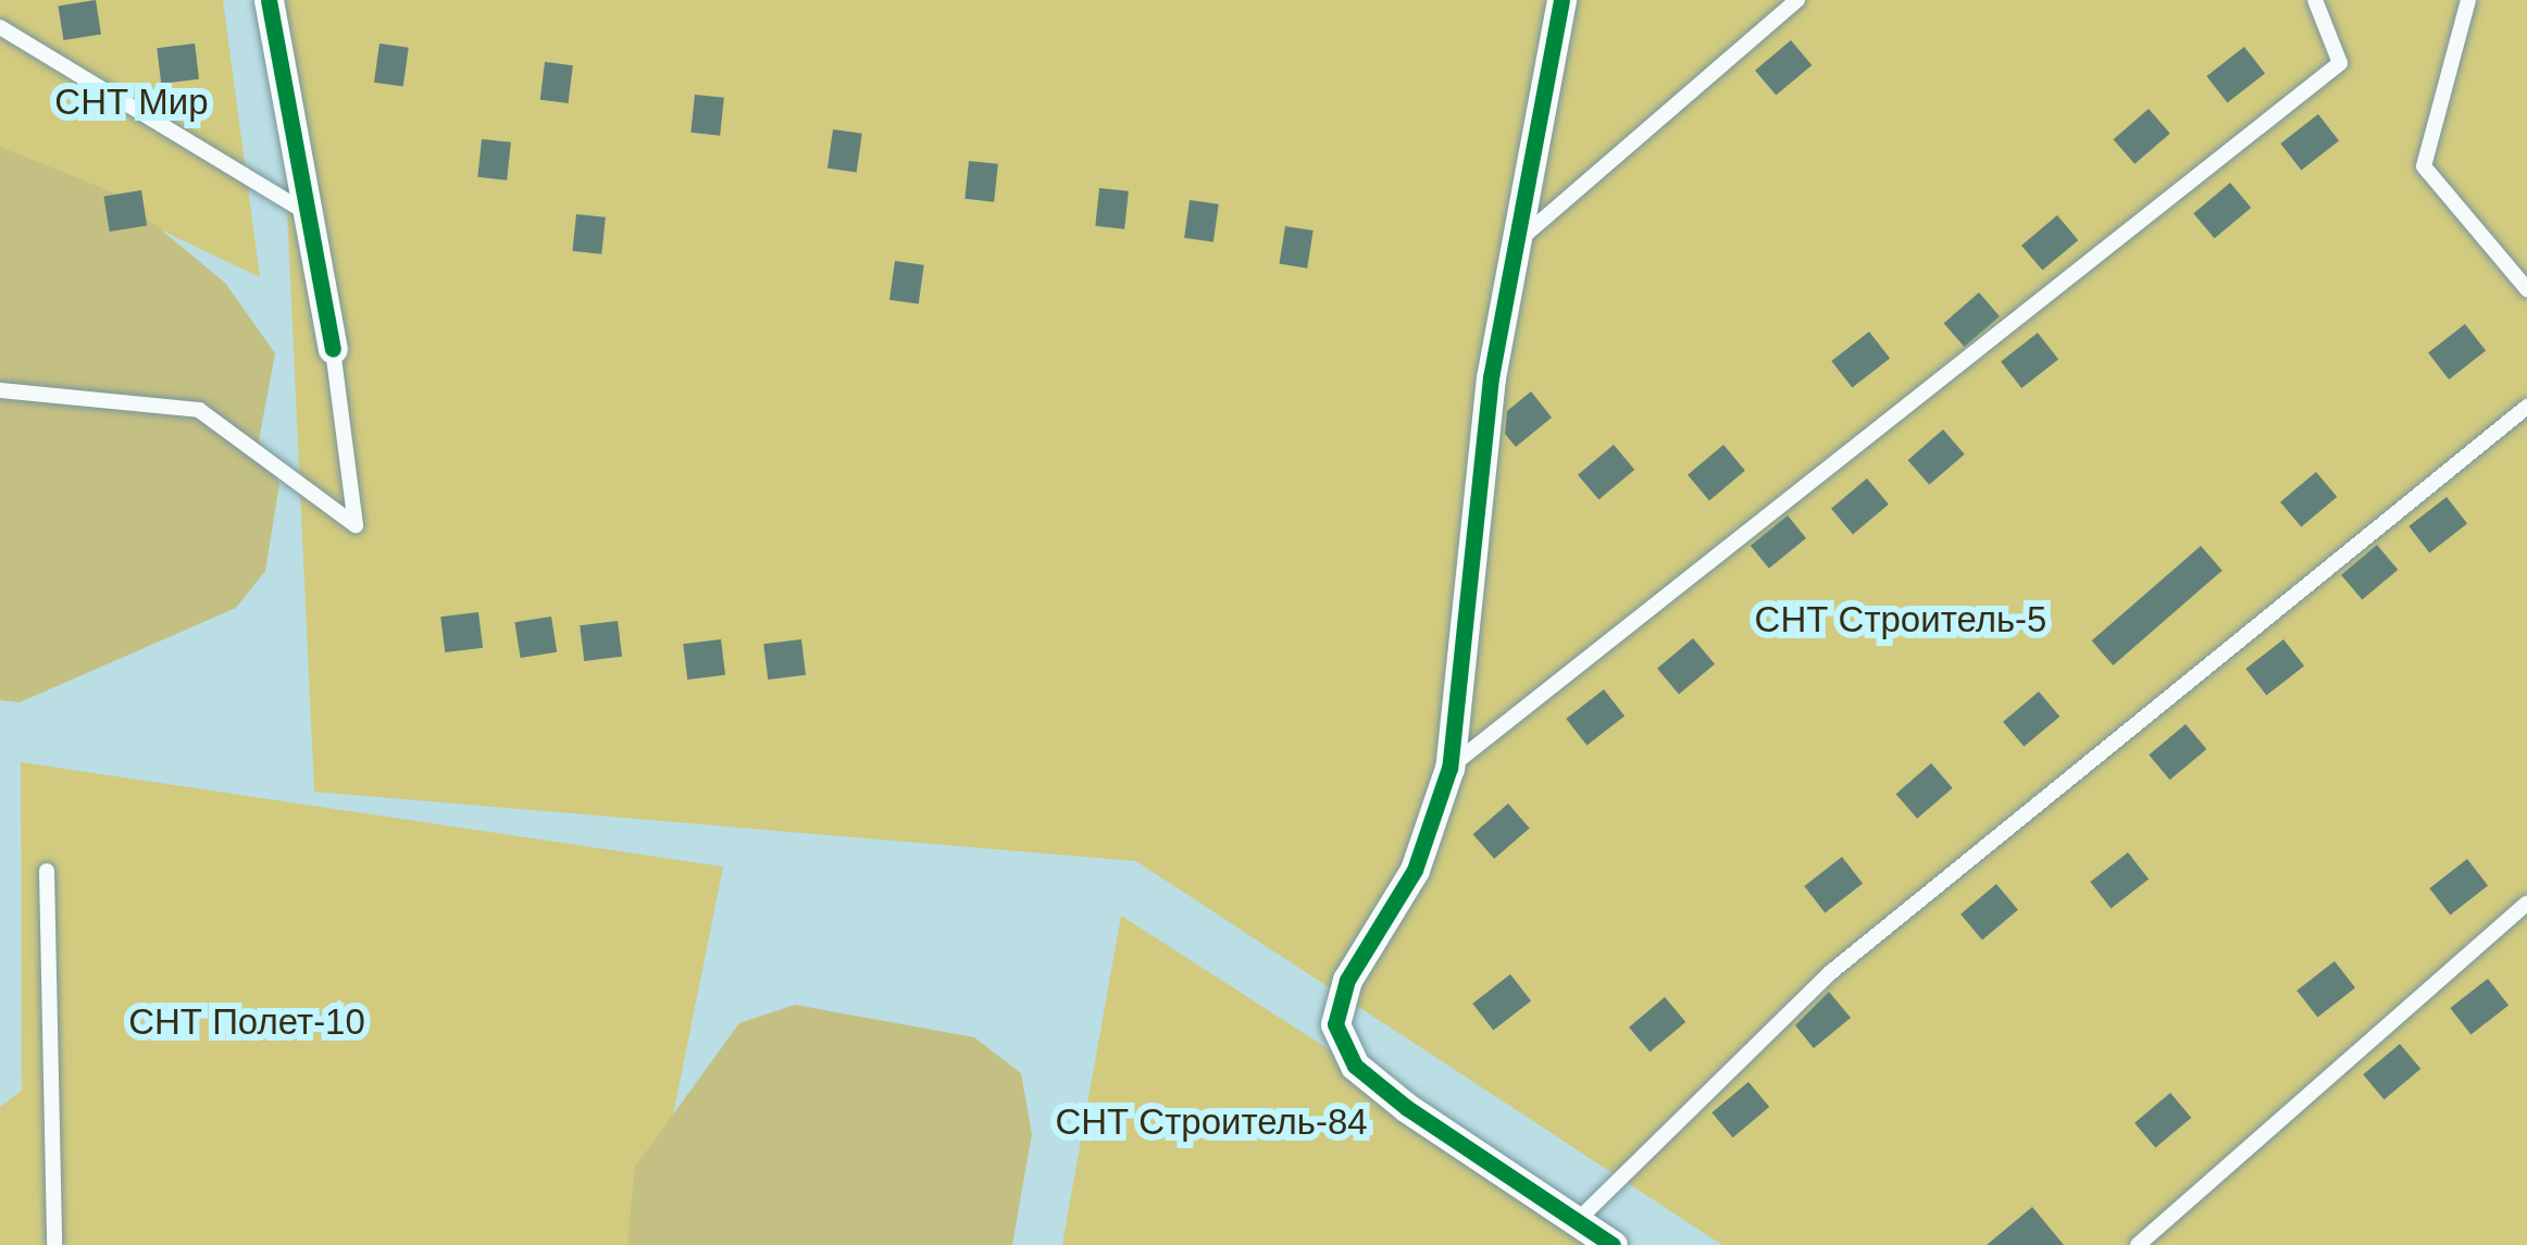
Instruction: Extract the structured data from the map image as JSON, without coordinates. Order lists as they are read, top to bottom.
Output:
{
  "parks": [
    "СНТ Мир",
    "СНТ Строитель-5",
    "СНТ Полет-10",
    "СНТ Строитель-84"
  ]
}
